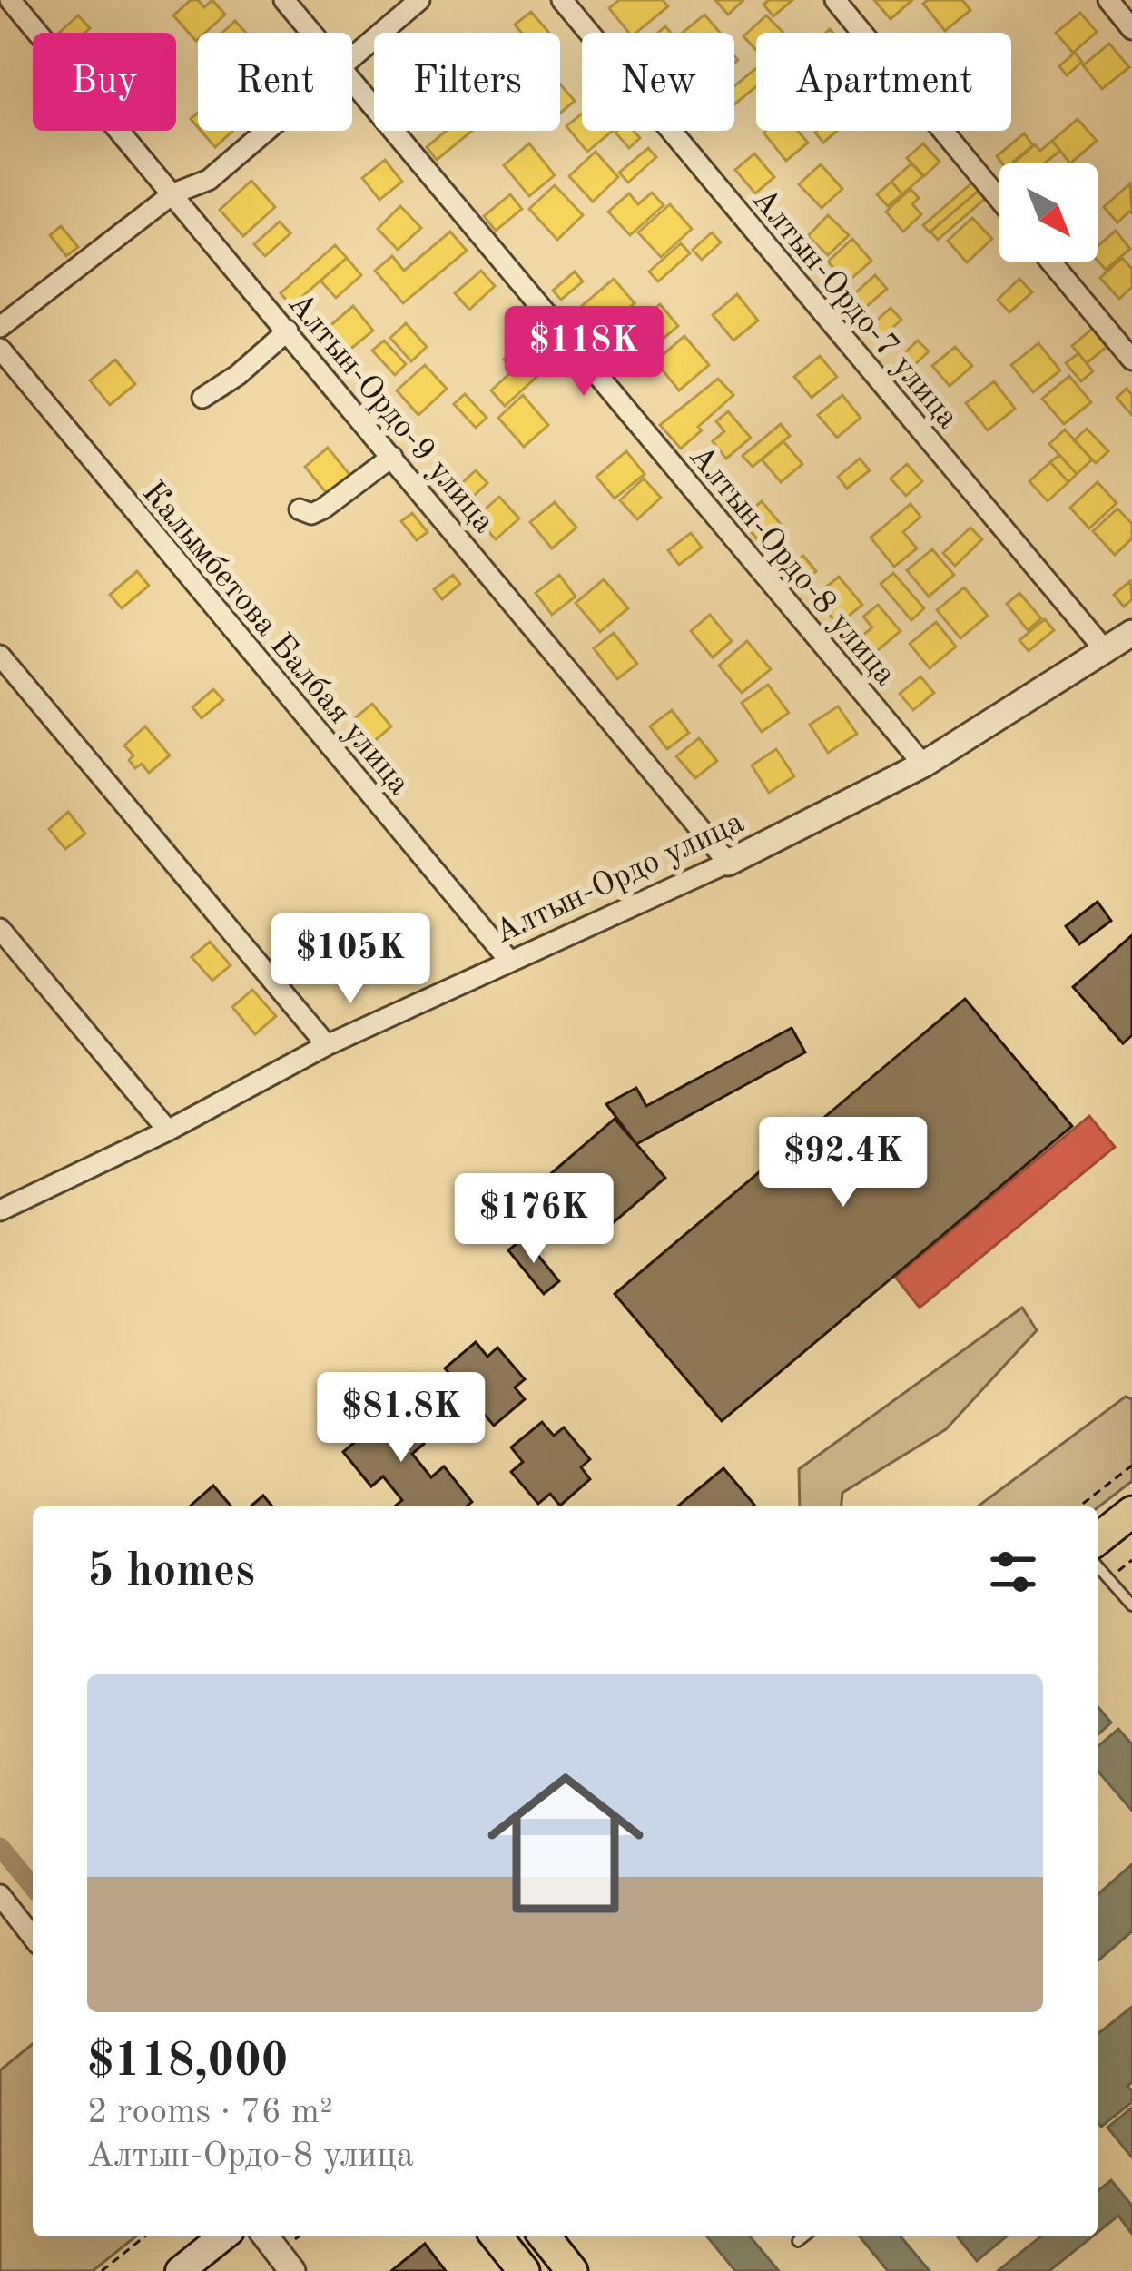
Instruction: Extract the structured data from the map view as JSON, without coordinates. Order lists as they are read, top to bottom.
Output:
{
  "streets": {
    "street": [
      "Алтын-Ордо-7 улица",
      "Алтын-Ордо-9 улица",
      "Алтын-Ордо-8 улица",
      "Калымбетова Балбая улица",
      "Алтын-Ордо улица"
    ]
  },
  "crossings": [
    ["Алтын-Ордо-7 улица", "Алтын-Ордо улица"],
    ["Алтын-Ордо-9 улица", "Алтын-Ордо улица"],
    ["Алтын-Ордо-8 улица", "Алтын-Ордо улица"],
    ["Калымбетова Балбая улица", "Алтын-Ордо улица"]
  ],
  "north": "bottom right",
  "page": {
    "chip": [
      "Buy",
      "Rent",
      "Filters",
      "New",
      "Apartment"
    ],
    "price": [
      "$118K",
      "$105K",
      "$92.4K",
      "$176K",
      "$81.8K"
    ],
    "heading": "5 homes",
    "list": [
      {
        "name": "$118,000",
        "note": "2 rooms · 76 m² · Алтын-Ордо-8 улица"
      }
    ]
  }
}
